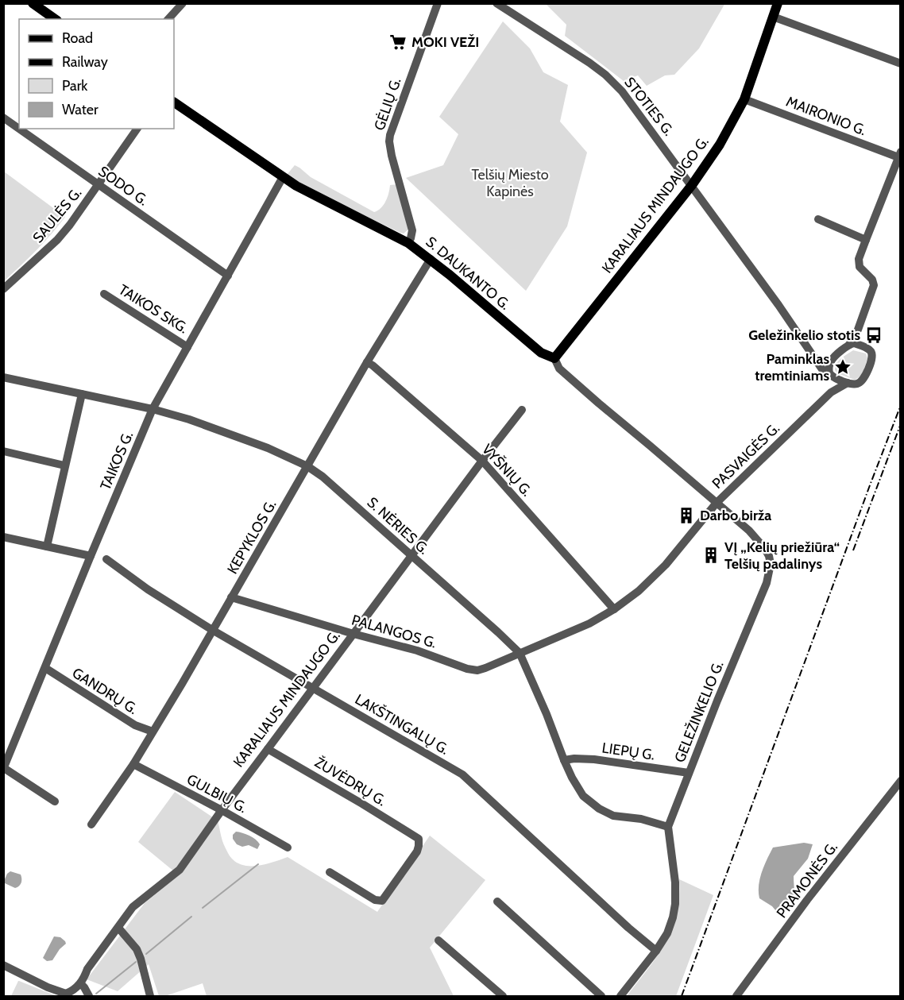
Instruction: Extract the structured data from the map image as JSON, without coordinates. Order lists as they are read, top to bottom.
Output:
{
  "streets": {
    "main road": ["KARALIAUS MINDAUGO G.", "S. DAUKANTO G."],
    "street": [
      "GĖLIŲ G.",
      "STOTIES G.",
      "MAIRONIO G.",
      "SODO G.",
      "SAULĖS G.",
      "TAIKOS SKG.",
      "PASVAIGĖS G.",
      "TAIKOS G.",
      "VYŠNIŲ G.",
      "S. NĖRIES G.",
      "KEPYKLOS G.",
      "PALANGOS G.",
      "GANDRŲ G.",
      "GELEŽINKELIO G.",
      "LAKŠTINGALŲ G.",
      "LIEPŲ G.",
      "ŽUVĖDRŲ G.",
      "GULBIŲ G.",
      "PRAMONĖS G."
    ]
  },
  "crossings": [
    ["GĖLIŲ G.", "S. DAUKANTO G."],
    ["STOTIES G.", "KARALIAUS MINDAUGO G."],
    ["STOTIES G.", "PASVAIGĖS G."],
    ["MAIRONIO G.", "KARALIAUS MINDAUGO G."],
    ["SODO G.", "SAULĖS G."],
    ["SODO G.", "TAIKOS G."],
    ["KARALIAUS MINDAUGO G.", "S. DAUKANTO G."],
    ["KARALIAUS MINDAUGO G.", "VYŠNIŲ G."],
    ["KARALIAUS MINDAUGO G.", "S. NĖRIES G."],
    ["KARALIAUS MINDAUGO G.", "PALANGOS G."],
    ["KARALIAUS MINDAUGO G.", "LAKŠTINGALŲ G."],
    ["KARALIAUS MINDAUGO G.", "ŽUVĖDRŲ G."],
    ["KARALIAUS MINDAUGO G.", "GULBIŲ G."],
    ["S. DAUKANTO G.", "PASVAIGĖS G."],
    ["S. DAUKANTO G.", "TAIKOS G."],
    ["S. DAUKANTO G.", "KEPYKLOS G."],
    ["S. DAUKANTO G.", "GELEŽINKELIO G."],
    ["TAIKOS SKG.", "TAIKOS G."],
    ["PASVAIGĖS G.", "VYŠNIŲ G."],
    ["PASVAIGĖS G.", "S. NĖRIES G."],
    ["PASVAIGĖS G.", "PALANGOS G."],
    ["PASVAIGĖS G.", "GELEŽINKELIO G."],
    ["TAIKOS G.", "S. NĖRIES G."],
    ["TAIKOS G.", "GANDRŲ G."],
    ["VYŠNIŲ G.", "KEPYKLOS G."],
    ["S. NĖRIES G.", "KEPYKLOS G."],
    ["S. NĖRIES G.", "PALANGOS G."],
    ["S. NĖRIES G.", "GELEŽINKELIO G."],
    ["S. NĖRIES G.", "LIEPŲ G."],
    ["KEPYKLOS G.", "PALANGOS G."],
    ["KEPYKLOS G.", "GANDRŲ G."],
    ["KEPYKLOS G.", "LAKŠTINGALŲ G."],
    ["KEPYKLOS G.", "GULBIŲ G."],
    ["GELEŽINKELIO G.", "LAKŠTINGALŲ G."],
    ["GELEŽINKELIO G.", "LIEPŲ G."]
  ],
  "parks": ["Telšių Miesto Kapinės"],
  "places": {
    "supermarket": ["MOKI VEŽI"],
    "bus stop": ["Geležinkelio stotis"],
    "place": ["Paminklas tremtiniams"],
    "building": ["Darbo birža", "VĮ „Kelių priežiūra“ Telšių padalinys"]
  },
  "legend": [
    "Road",
    "Railway",
    "Park",
    "Water"
  ]
}
